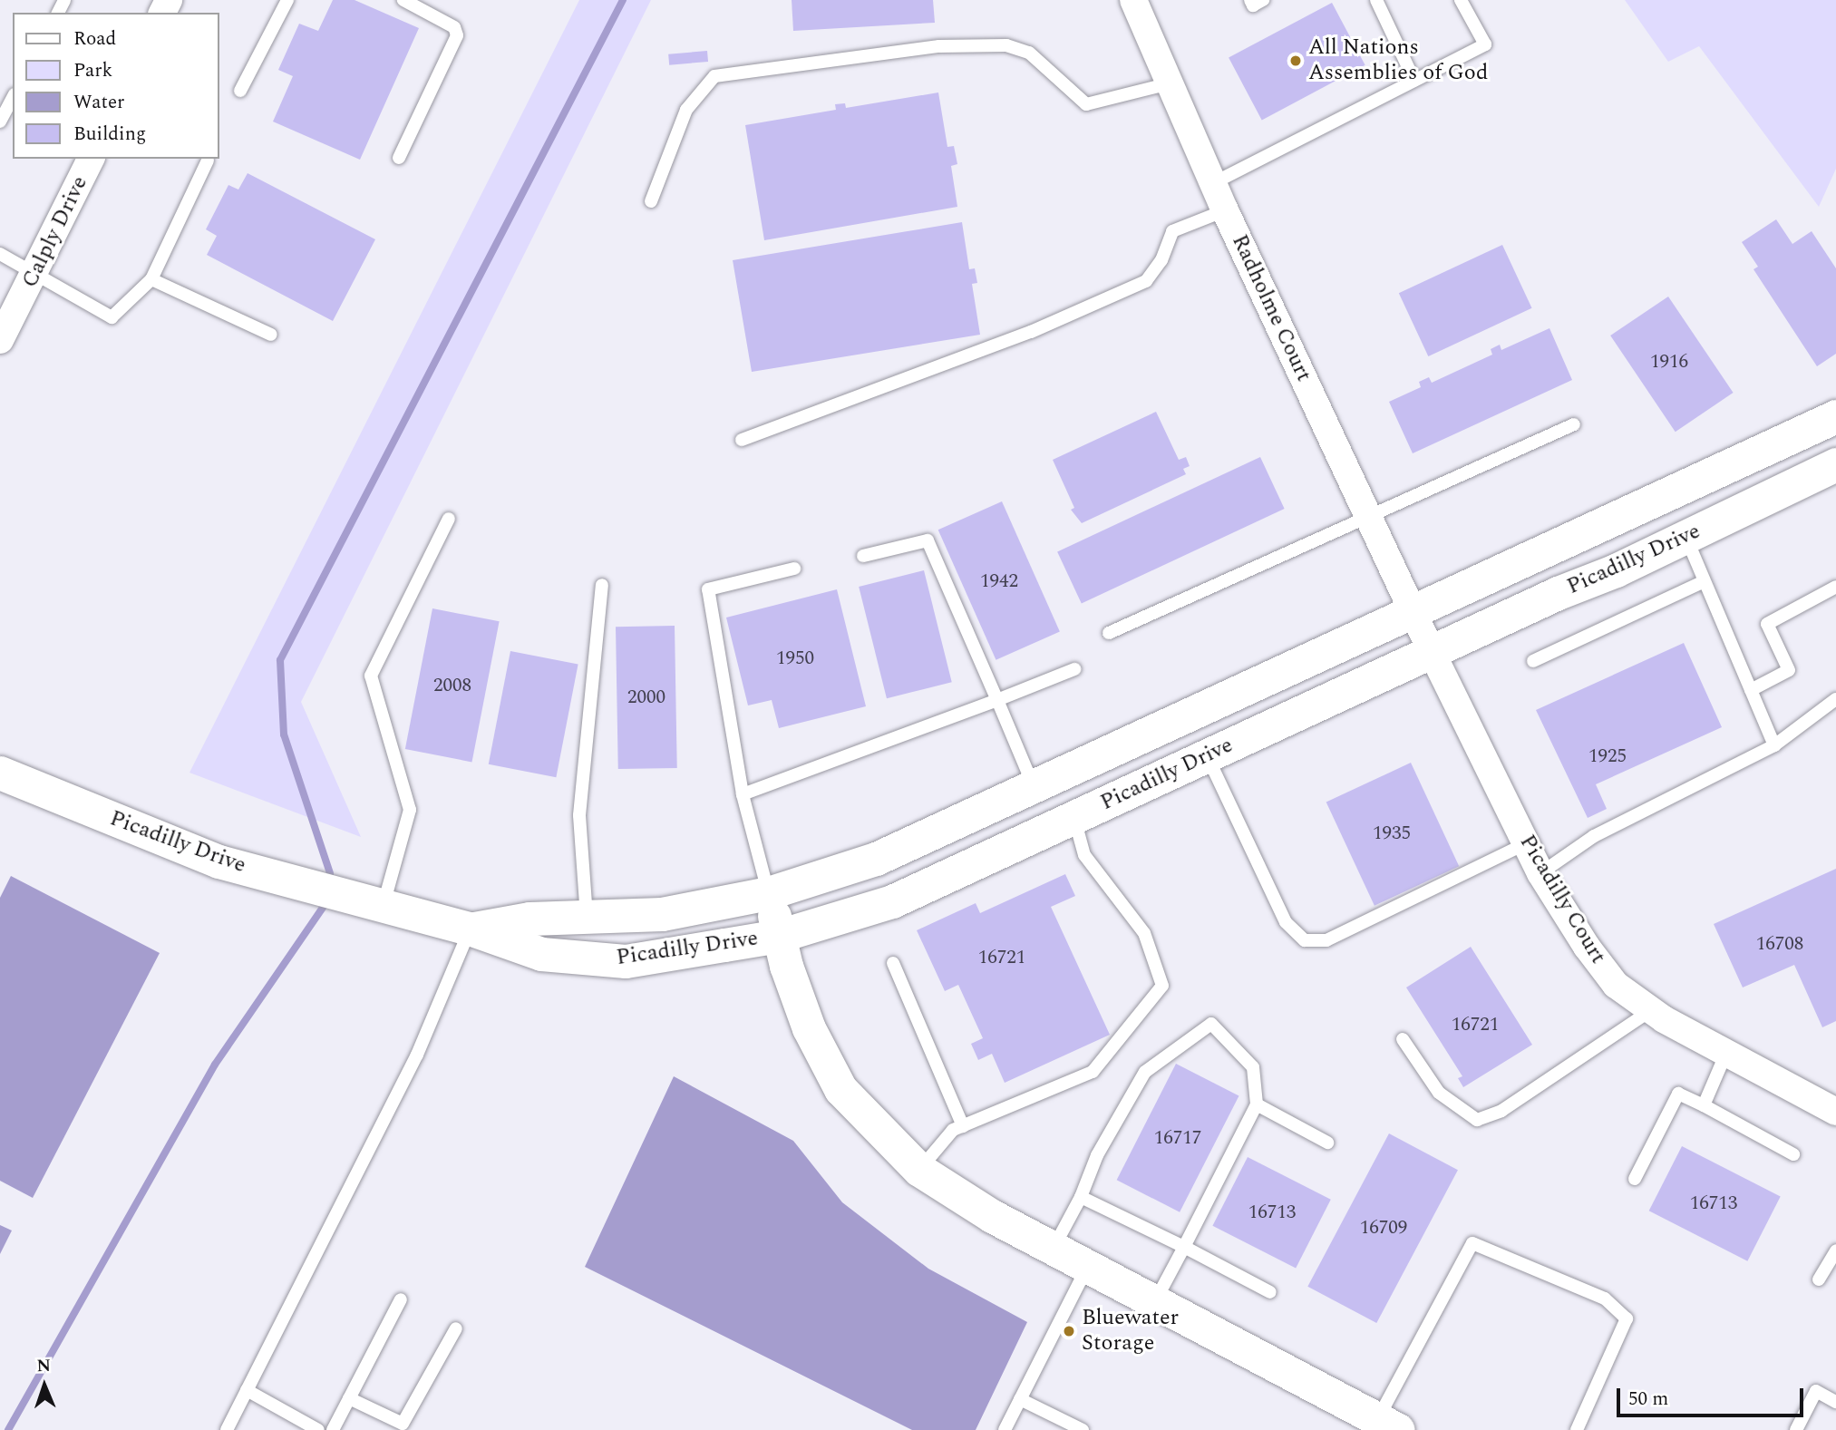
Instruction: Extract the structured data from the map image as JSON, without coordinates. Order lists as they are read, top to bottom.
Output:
{
  "streets": {
    "street": [
      "Calply Drive",
      "Radholme Court",
      "Picadilly Drive",
      "Picadilly Court"
    ]
  },
  "crossings": [
    ["Radholme Court", "Picadilly Drive"],
    ["Radholme Court", "Picadilly Court"],
    ["Picadilly Drive", "Picadilly Court"]
  ],
  "places": ["All Nations Assemblies of God", "Bluewater Storage"],
  "house_numbers": [
    "1916",
    "1942",
    "1950",
    "2008",
    "2000",
    "1925",
    "1935",
    "16708",
    "16721",
    "16721",
    "16717",
    "16713",
    "16713",
    "16709"
  ],
  "legend": [
    "Road",
    "Park",
    "Water",
    "Building"
  ],
  "scale_bar": "50 m",
  "north": "top"
}
